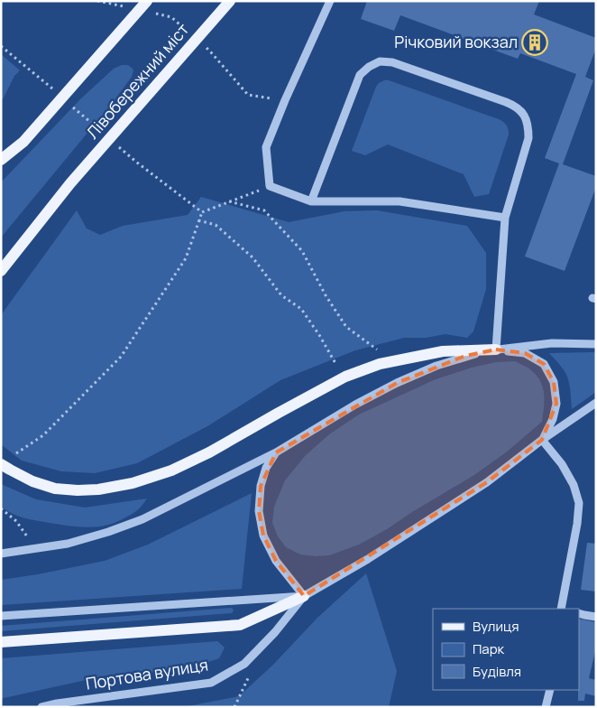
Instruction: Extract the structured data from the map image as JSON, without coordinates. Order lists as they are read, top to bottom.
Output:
{
  "streets": {
    "main road": ["Лівобережний міст"],
    "street": ["Портова вулиця"]
  },
  "places": {
    "building": ["Річковий вокзал"]
  },
  "legend": ["Вулиця", "Парк", "Будівля"]
}
